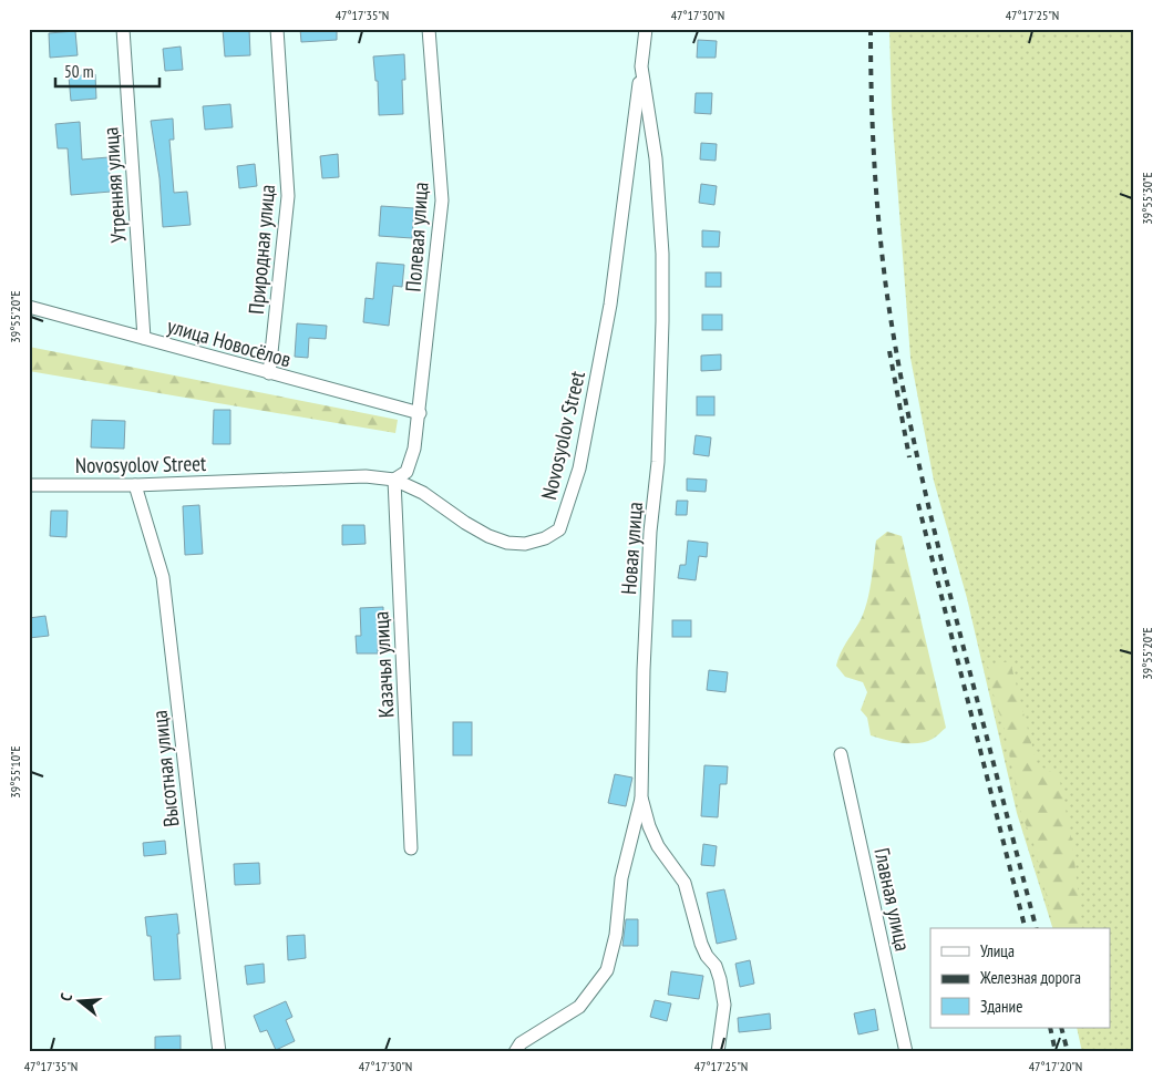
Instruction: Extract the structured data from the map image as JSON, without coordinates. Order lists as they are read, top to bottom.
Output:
{
  "streets": {
    "street": [
      "Утренняя улица",
      "Полевая улица",
      "Природная улица",
      "улица Новосёлов",
      "Novosyolov Street",
      "Новая улица",
      "Казачья улица",
      "Высотная улица",
      "Главная улица"
    ]
  },
  "crossings": [
    ["Утренняя улица", "улица Новосёлов"],
    ["Полевая улица", "улица Новосёлов"],
    ["Полевая улица", "Novosyolov Street"],
    ["Полевая улица", "Казачья улица"],
    ["Природная улица", "улица Новосёлов"],
    ["Novosyolov Street", "Новая улица"],
    ["Novosyolov Street", "Казачья улица"],
    ["Novosyolov Street", "Высотная улица"]
  ],
  "legend": ["Улица", "Железная дорога", "Здание"],
  "scale_bar": "50 m",
  "north": "left",
  "coordinates": [
    "47°17'35\"N",
    "47°17'30\"N",
    "47°17'25\"N",
    "39°55'30\"E",
    "39°55'20\"E",
    "39°55'10\"E",
    "47°17'20\"N"
  ]
}
